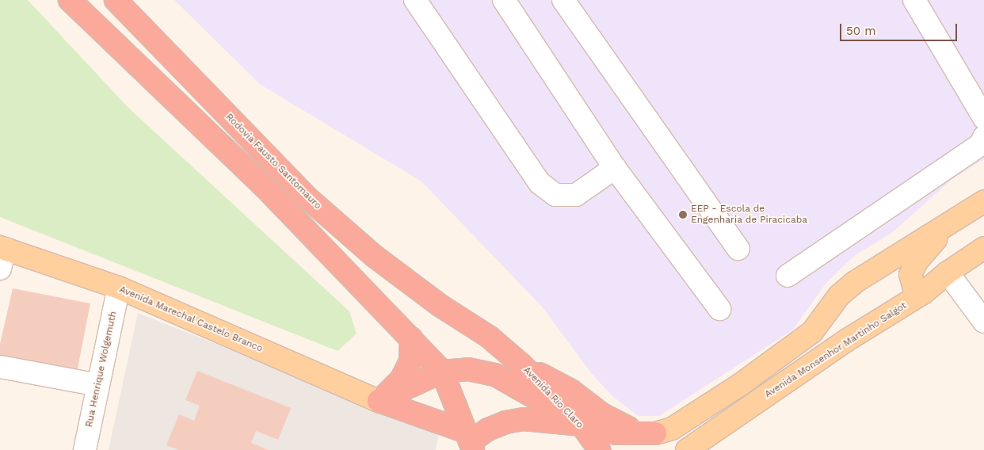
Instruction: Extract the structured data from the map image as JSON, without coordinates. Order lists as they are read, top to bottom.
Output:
{
  "streets": {
    "highway": ["Rodovia Fausto Santomauro", "Avenida Rio Claro"],
    "main road": ["Avenida Marechal Castelo Branco", "Avenida Monsenhor Martinho Salgot"],
    "street": ["Rua Henrique Wolgemuth"]
  },
  "crossings": [
    ["Rodovia Fausto Santomauro", "Avenida Rio Claro"],
    ["Avenida Marechal Castelo Branco", "Rua Henrique Wolgemuth"]
  ],
  "places": ["EEP - Escola de Engenharia de Piracicaba"],
  "scale_bar": "50 m"
}
